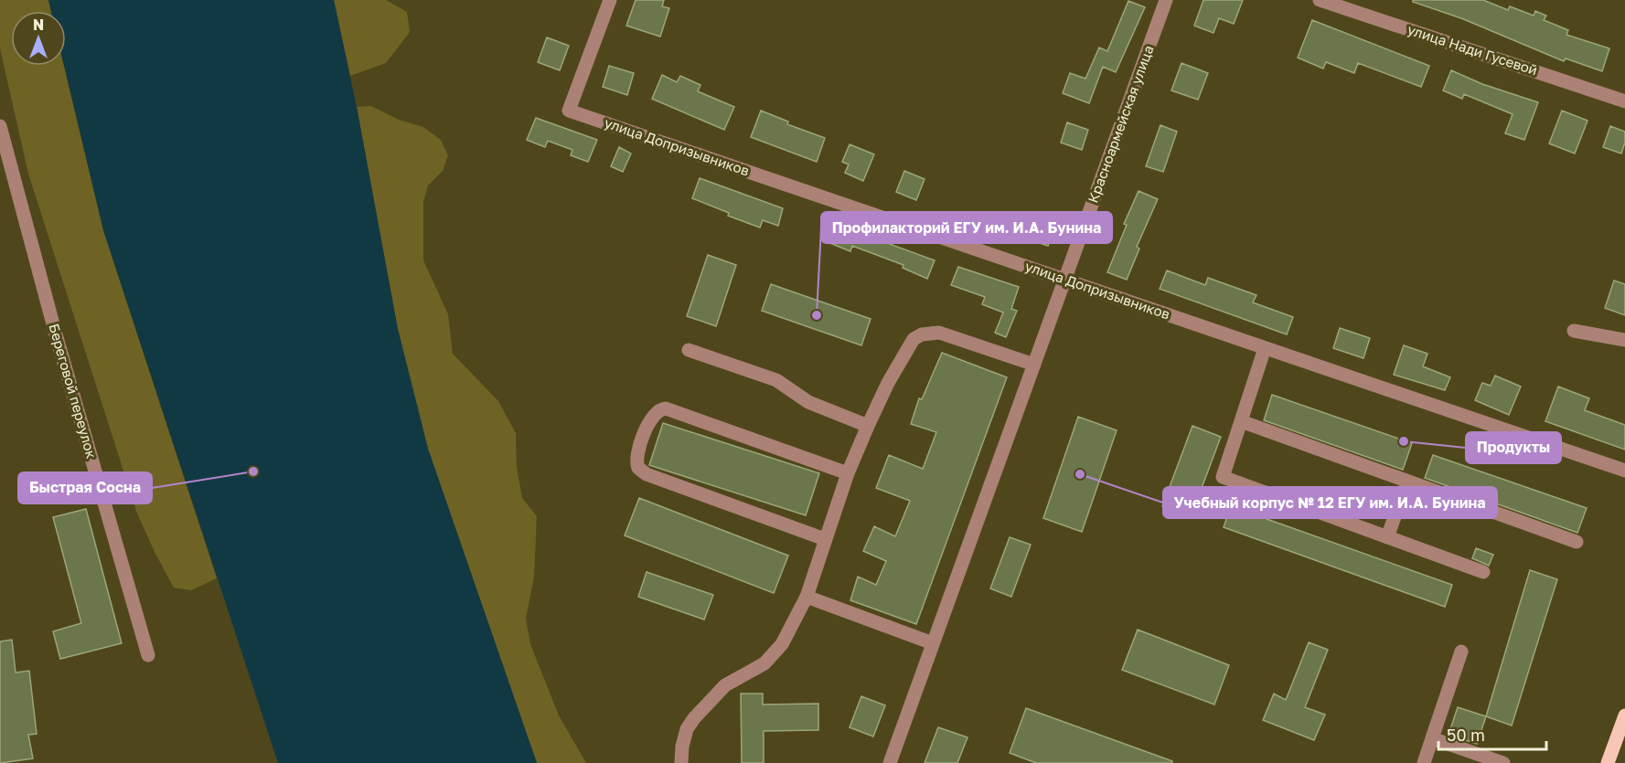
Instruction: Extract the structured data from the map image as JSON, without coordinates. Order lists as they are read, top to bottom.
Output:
{
  "streets": {
    "street": [
      "улица Нади Гусевой",
      "Красноармейская улица",
      "улица Допризывников",
      "Береговой переулок"
    ]
  },
  "crossings": [
    ["Красноармейская улица", "улица Допризывников"]
  ],
  "places": [
    "Профилакторий ЕГУ им. И.А. Бунина",
    "Продукты",
    "Быстрая Сосна",
    "Учебный корпус № 12 ЕГУ им. И.А. Бунина"
  ],
  "scale_bar": "50 m",
  "north": "top"
}
